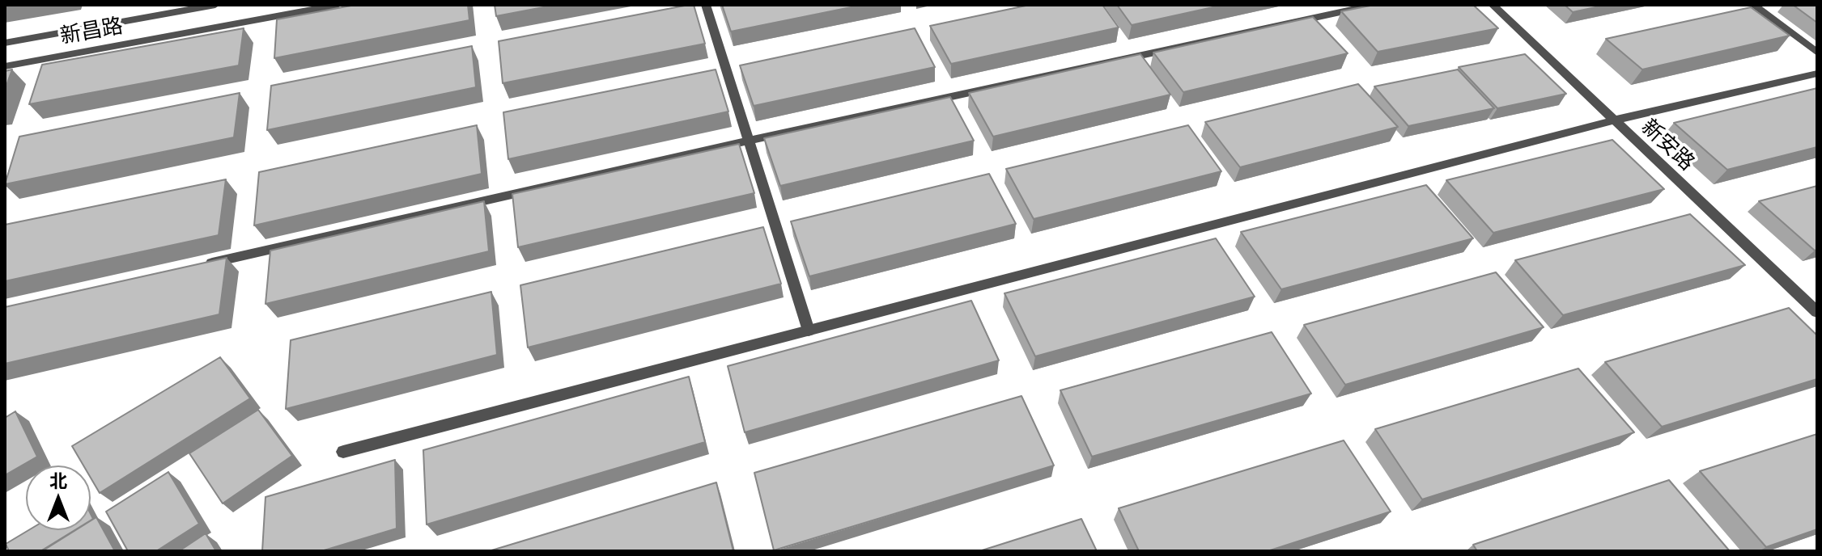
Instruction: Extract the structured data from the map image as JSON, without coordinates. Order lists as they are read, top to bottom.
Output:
{
  "streets": {
    "street": ["新昌路", "新安路"]
  },
  "north": "top"
}
